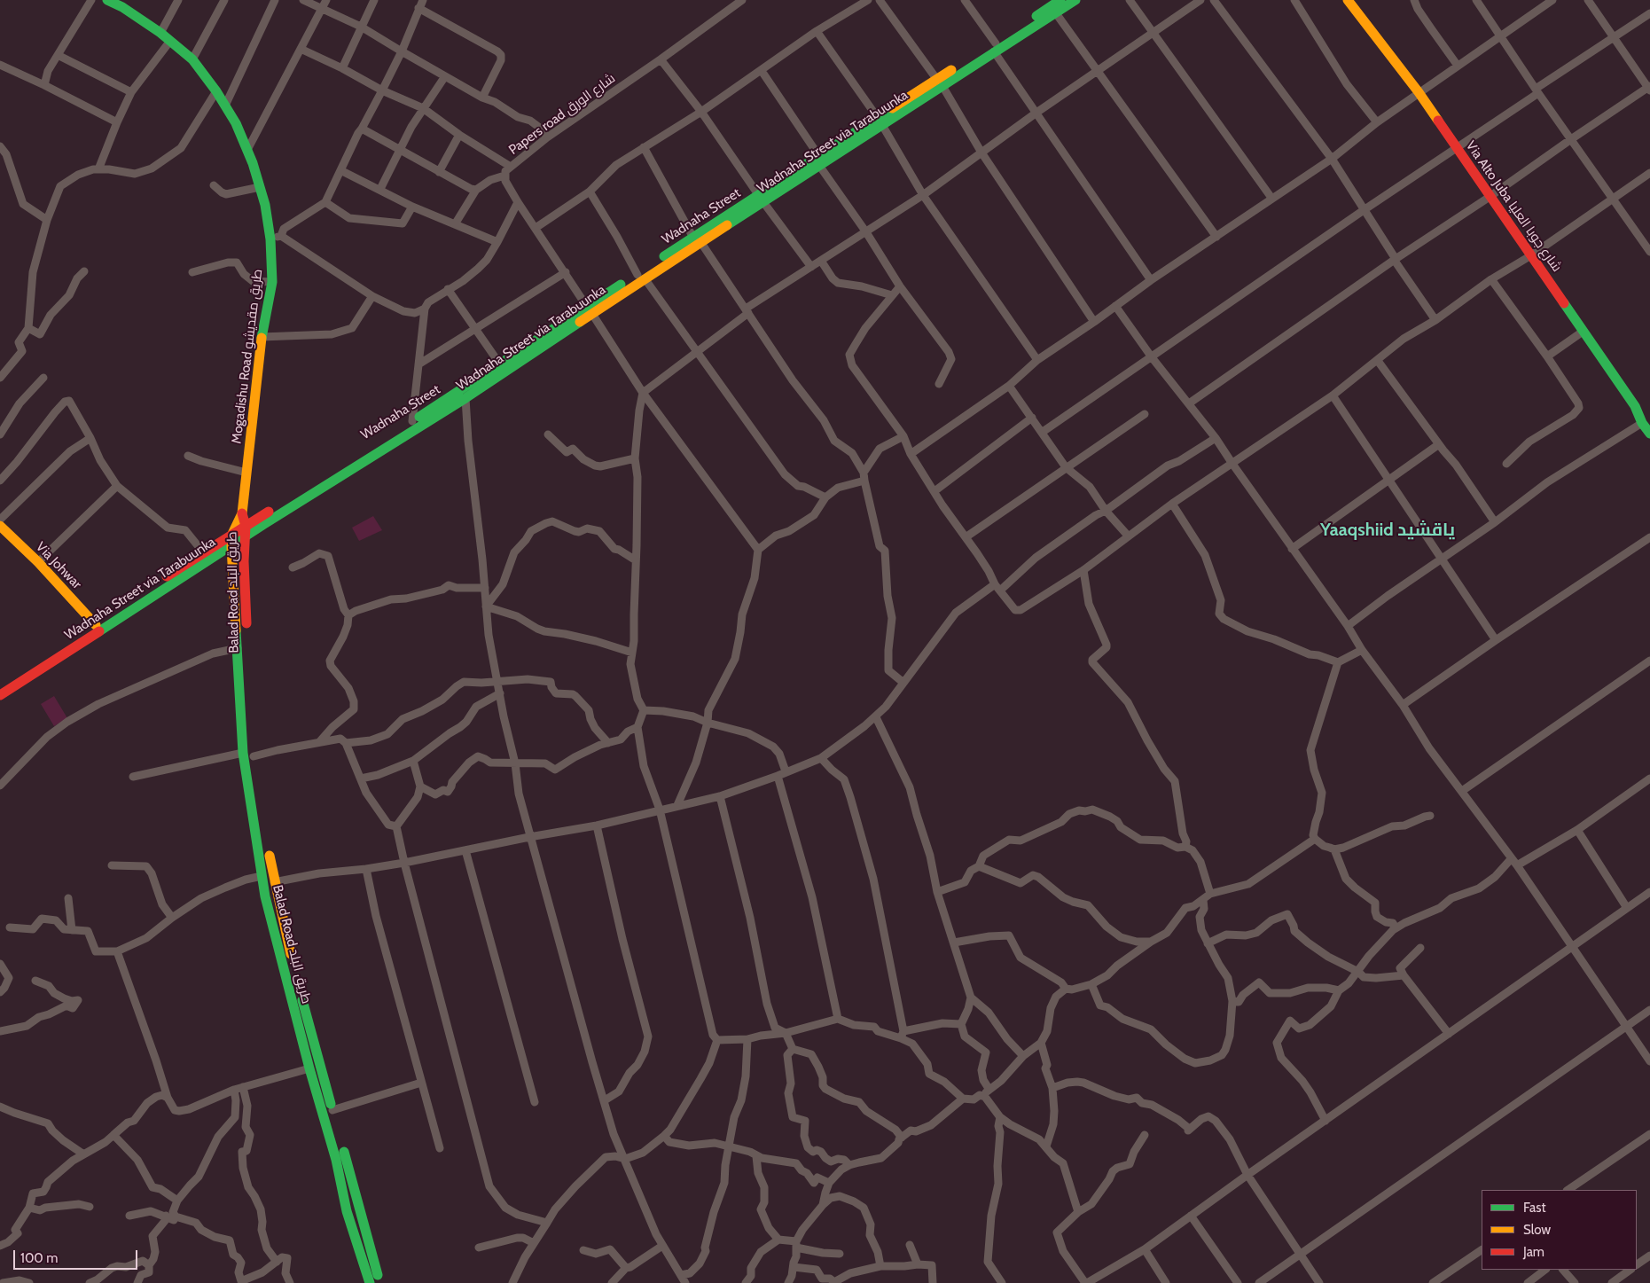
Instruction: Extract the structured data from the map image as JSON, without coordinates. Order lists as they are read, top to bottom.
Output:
{
  "streets": {
    "main road": [
      "Wadnaha Street via Tarabuunka",
      "Via Alto Juba شارع جوبا العليا",
      "Wadnaha Street",
      "Mogadishu Road طريق مقديشو",
      "Via Johwar",
      "Balad Road طريق البلد"
    ],
    "street": ["Papers road شارع الورق"]
  },
  "crossings": [
    ["Wadnaha Street via Tarabuunka", "Wadnaha Street"],
    ["Wadnaha Street via Tarabuunka", "Balad Road طريق البلد"],
    ["Wadnaha Street", "Via Johwar"],
    ["Wadnaha Street", "Balad Road طريق البلد"],
    ["Mogadishu Road طريق مقديشو", "Balad Road طريق البلد"]
  ],
  "districts": ["Yaaqshiid ياقشيد"],
  "legend": ["Fast", "Slow", "Jam"],
  "scale_bar": "100 m"
}
